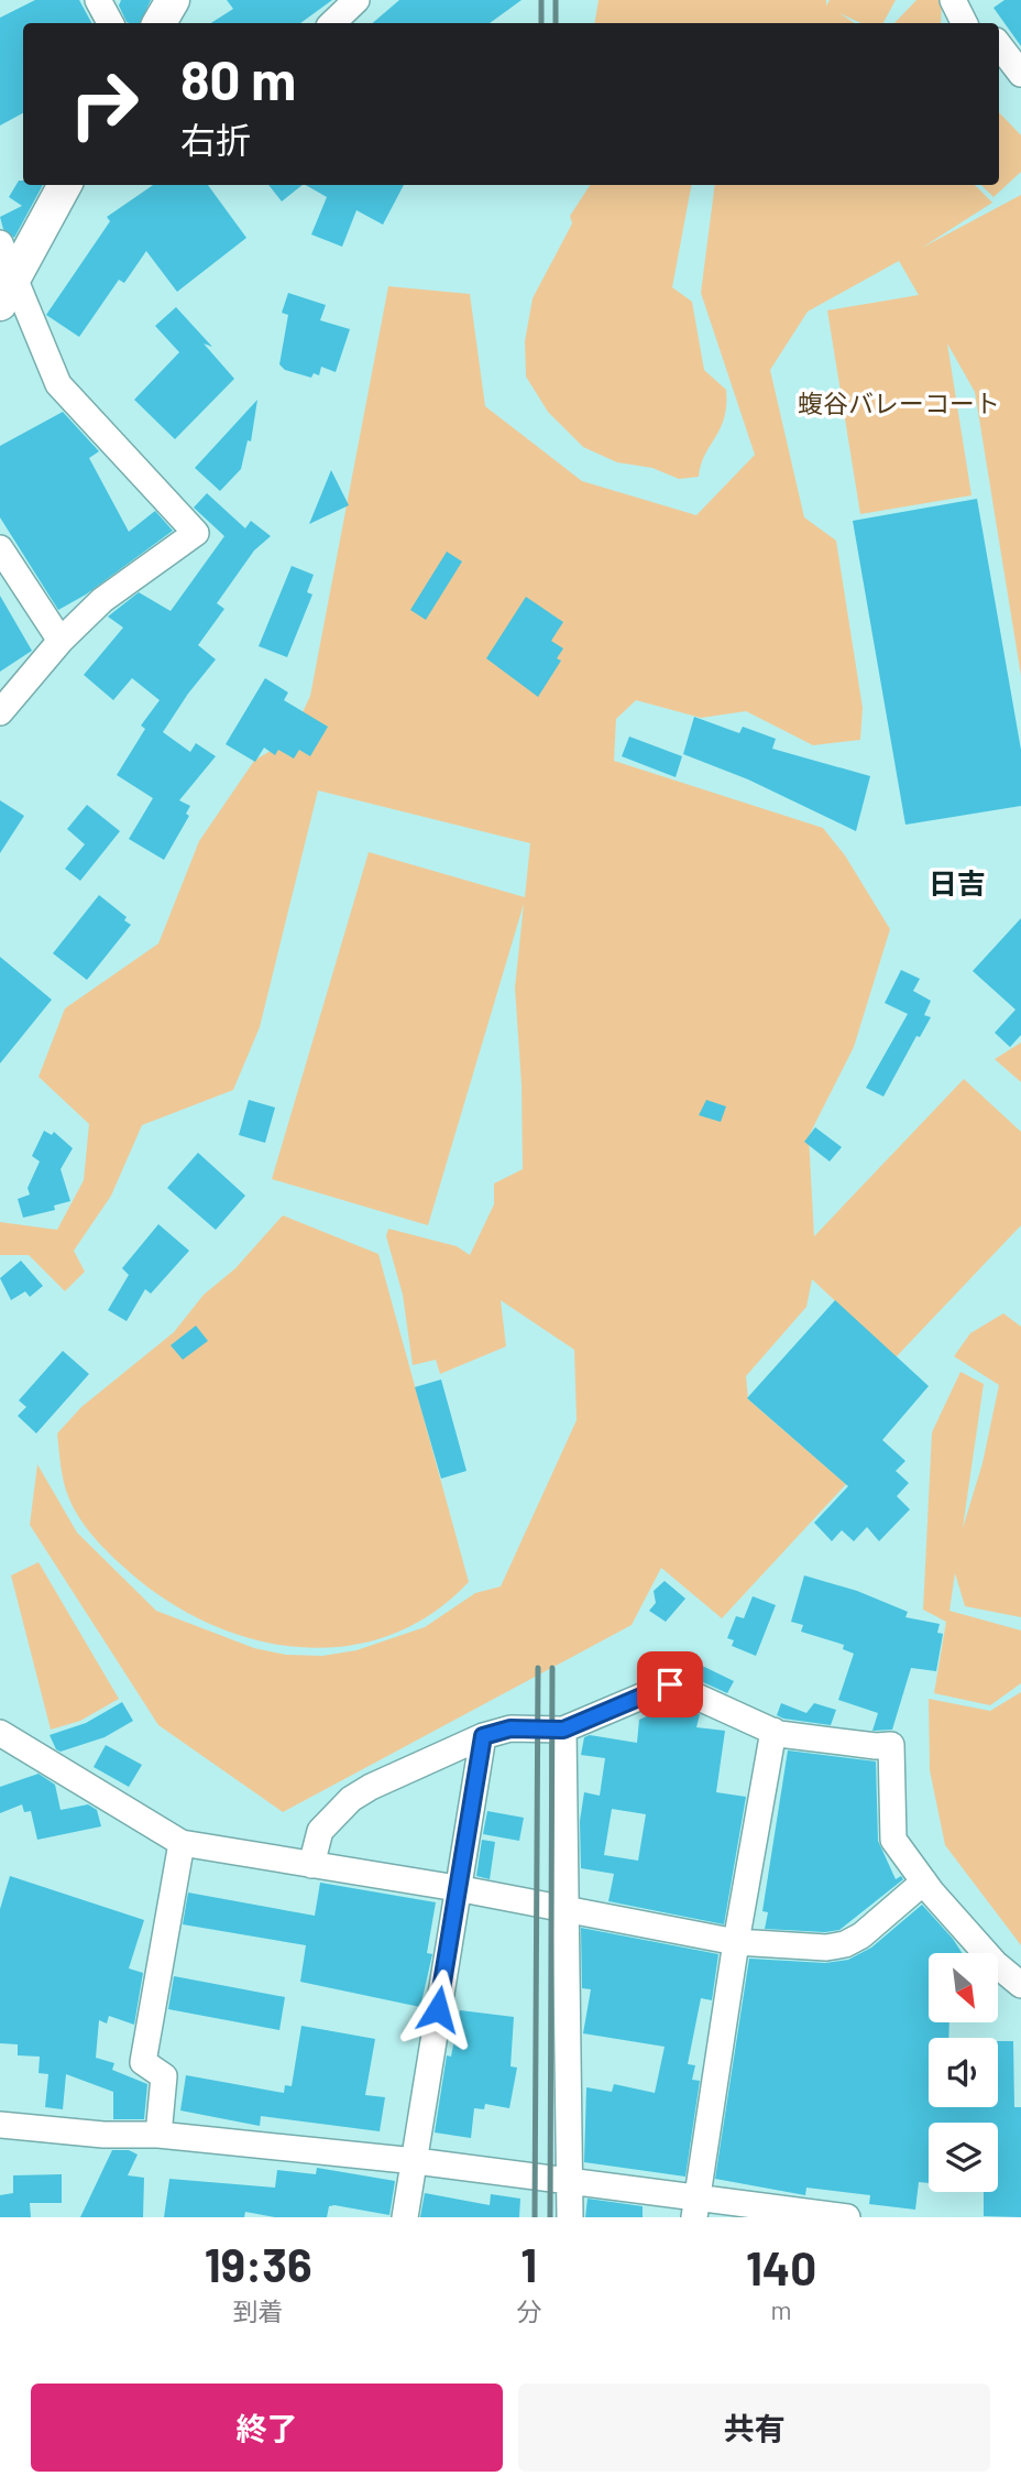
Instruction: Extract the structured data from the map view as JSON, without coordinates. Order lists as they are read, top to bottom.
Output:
{
  "districts": ["日吉"],
  "parks": ["蝮谷バレーコート"],
  "north": "bottom right",
  "page": {
    "turn": ["80 m", "右折"],
    "eta": [
      "19:36",
      "到着",
      "1",
      "分",
      "140",
      "m"
    ],
    "buttons": ["終了", "共有"]
  }
}
